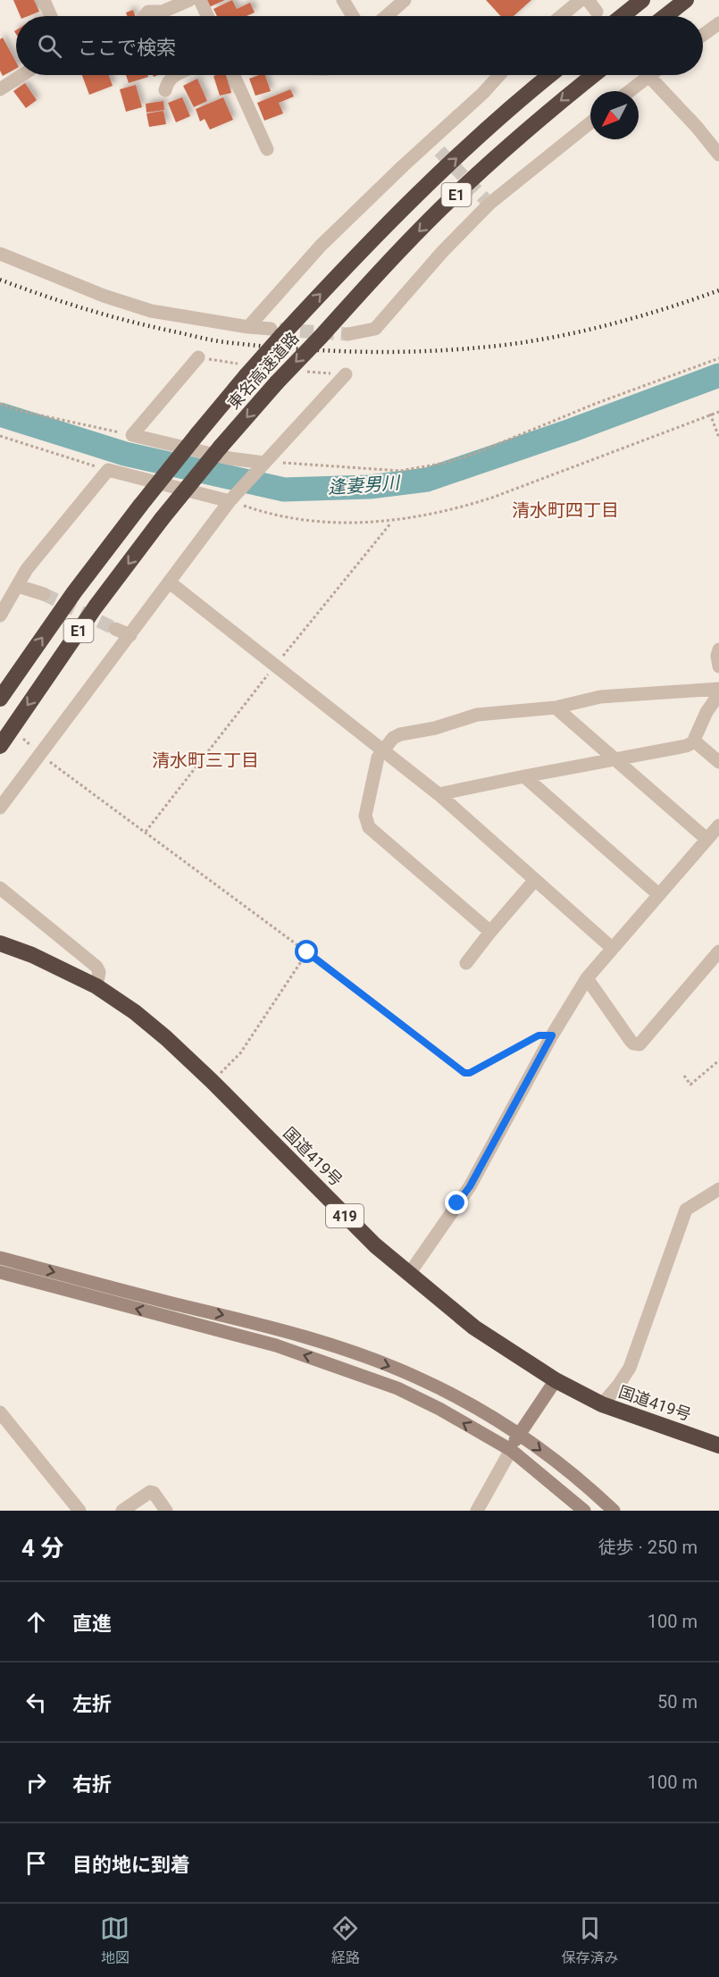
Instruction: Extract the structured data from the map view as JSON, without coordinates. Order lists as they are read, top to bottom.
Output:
{
  "streets": {
    "highway": [
      "E1",
      "東名高速道路",
      "国道419号",
      "419"
    ]
  },
  "districts": ["清水町四丁目", "清水町三丁目"],
  "water": ["逢妻男川"],
  "north": "bottom left",
  "page": {
    "search": "ここで検索",
    "heading": ["4 分", "徒歩 · 250 m"],
    "list": [
      ["直進", "100 m"],
      ["左折", "50 m"],
      ["右折", "100 m"],
      "目的地に到着"
    ],
    "nav": ["地図", "経路", "保存済み"]
  }
}
